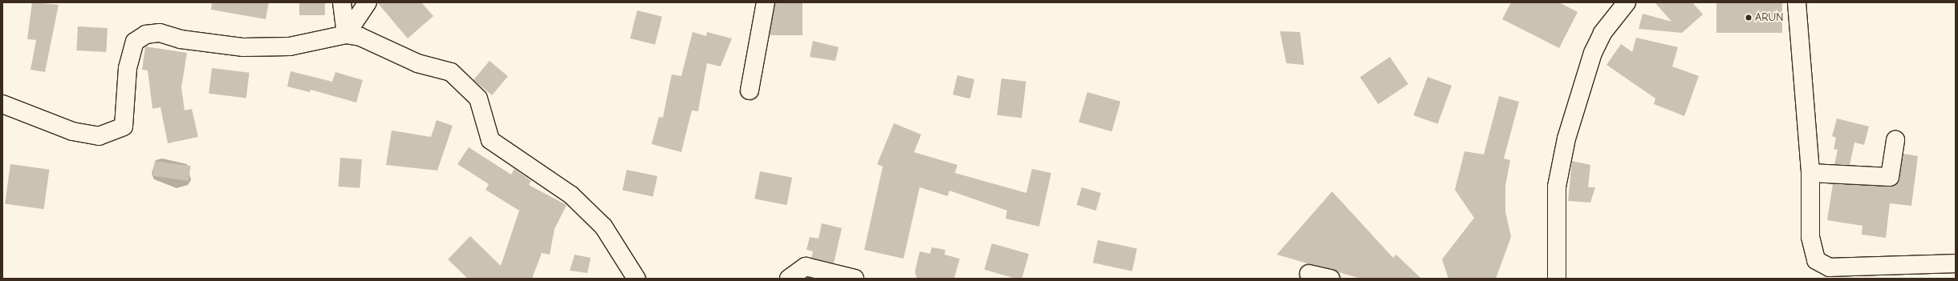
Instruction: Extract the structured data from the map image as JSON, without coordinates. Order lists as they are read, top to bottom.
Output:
{
  "places": ["ARUN"]
}
